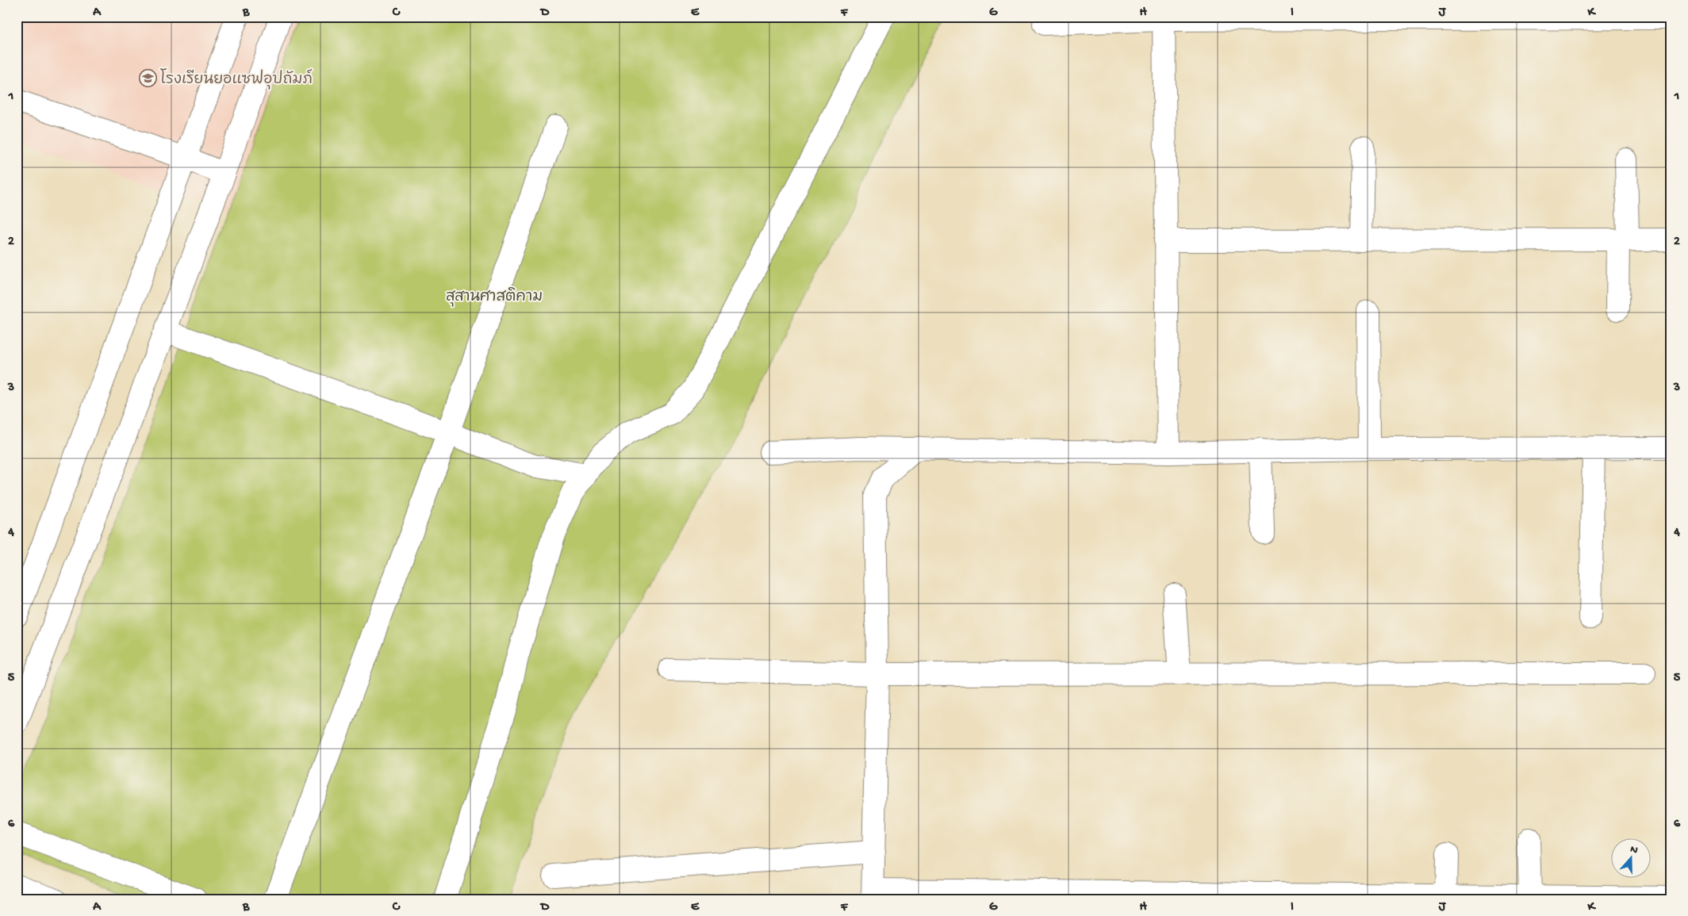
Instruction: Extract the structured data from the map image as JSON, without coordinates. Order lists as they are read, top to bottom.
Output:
{
  "parks": ["สุสานศาสติคาม"],
  "places": {
    "school or university": ["โรงเรียนยอแซฟอุปถัมภ์"]
  },
  "north": "top",
  "grid": {
    "columns": [
      "A",
      "B",
      "C",
      "D",
      "E",
      "F",
      "G",
      "H",
      "I",
      "J",
      "K"
    ],
    "rows": [
      "1",
      "2",
      "3",
      "4",
      "5",
      "6"
    ]
  }
}
